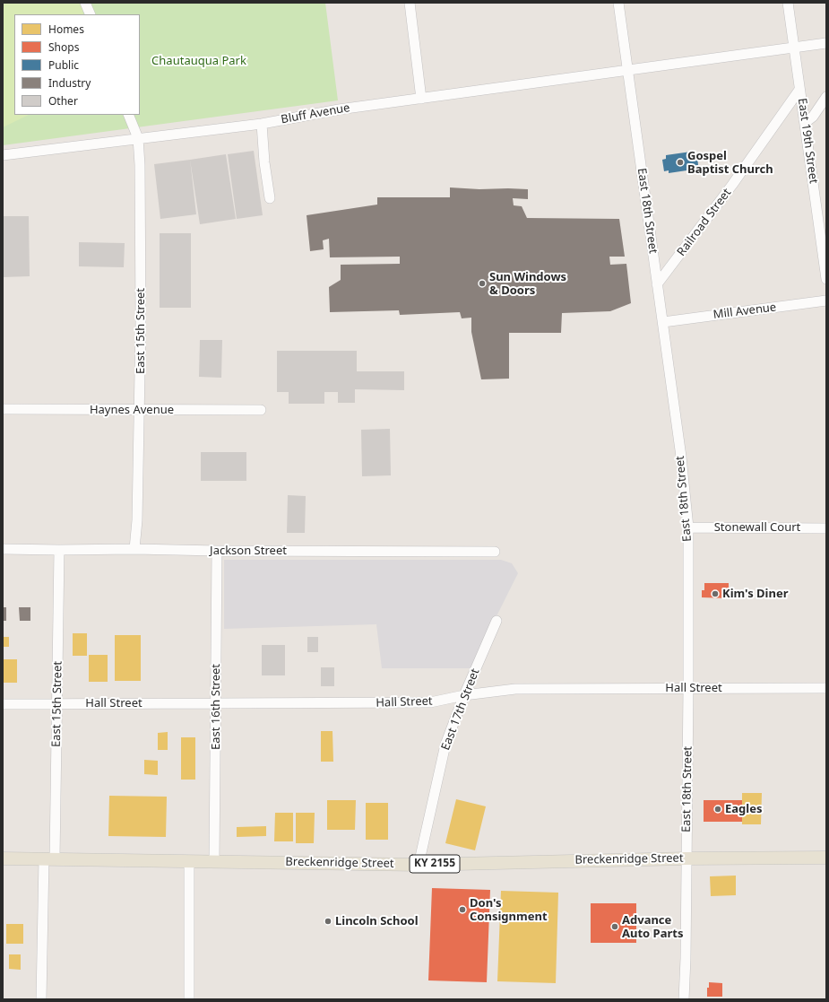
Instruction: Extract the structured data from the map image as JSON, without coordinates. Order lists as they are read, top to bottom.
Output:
{
  "streets": {
    "main road": ["Breckenridge Street", "KY 2155"],
    "street": [
      "Bluff Avenue",
      "East 19th Street",
      "East 18th Street",
      "Railroad Street",
      "Mill Avenue",
      "East 15th Street",
      "Haynes Avenue",
      "Stonewall Court",
      "Jackson Street",
      "Hall Street",
      "East 16th Street",
      "East 17th Street"
    ]
  },
  "crossings": [
    ["Bluff Avenue", "East 19th Street"],
    ["Bluff Avenue", "East 18th Street"],
    ["Bluff Avenue", "East 15th Street"],
    ["East 19th Street", "Railroad Street"],
    ["East 18th Street", "Railroad Street"],
    ["East 18th Street", "Mill Avenue"],
    ["East 18th Street", "Stonewall Court"],
    ["East 18th Street", "Hall Street"],
    ["East 18th Street", "Breckenridge Street"],
    ["East 15th Street", "Haynes Avenue"],
    ["East 15th Street", "Jackson Street"],
    ["East 15th Street", "Hall Street"],
    ["East 15th Street", "Breckenridge Street"],
    ["Jackson Street", "East 16th Street"],
    ["Hall Street", "East 16th Street"],
    ["Hall Street", "East 17th Street"],
    ["East 16th Street", "Breckenridge Street"],
    ["East 17th Street", "Breckenridge Street"]
  ],
  "parks": ["Chautauqua Park"],
  "places": [
    "Gospel Baptist Church",
    "Sun Windows & Doors",
    "Kim's Diner",
    "Eagles",
    "Don's Consignment",
    "Lincoln School",
    "Advance Auto Parts"
  ],
  "legend": [
    "Homes",
    "Shops",
    "Public",
    "Industry",
    "Other"
  ]
}
